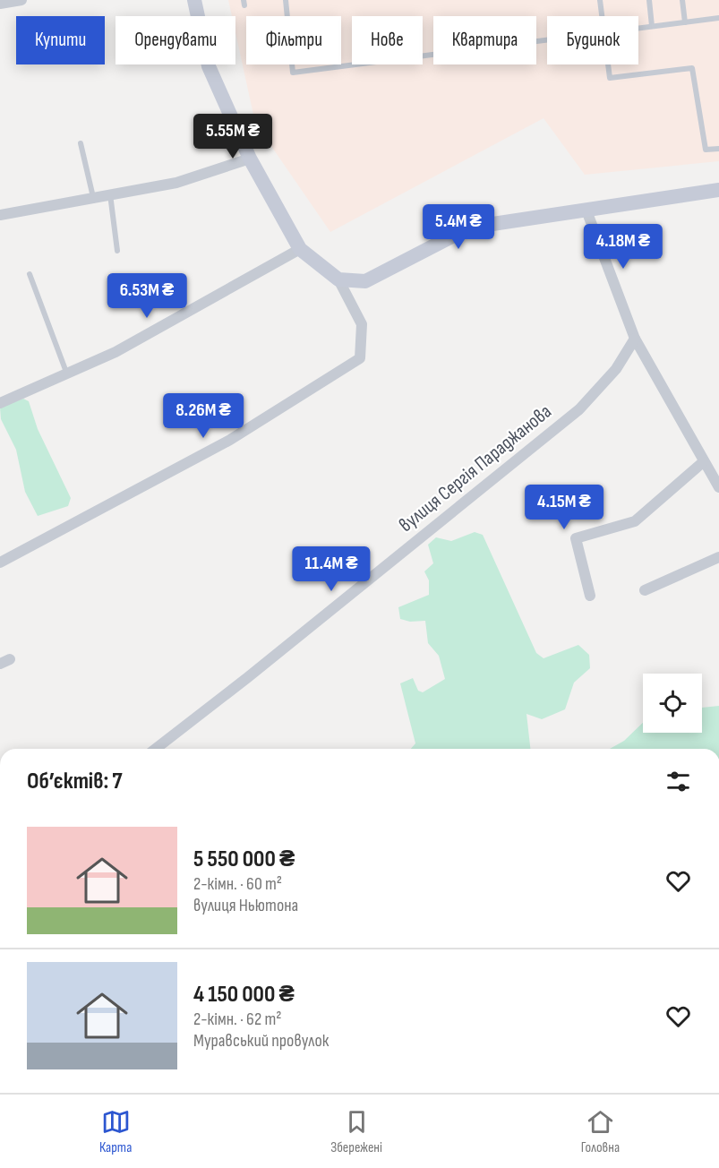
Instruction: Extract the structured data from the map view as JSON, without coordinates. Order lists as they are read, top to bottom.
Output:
{
  "streets": {
    "street": ["вулиця Сергія Параджанова"]
  },
  "page": {
    "chip": [
      "Купити",
      "Орендувати",
      "Фільтри",
      "Нове",
      "Квартира",
      "Будинок"
    ],
    "price": [
      "5.55M ₴",
      "5.4M ₴",
      "4.18M ₴",
      "6.53M ₴",
      "8.26M ₴",
      "4.15M ₴",
      "11.4M ₴"
    ],
    "heading": "Об’єктів: 7",
    "list": [
      {
        "name": "5 550 000 ₴",
        "note": "2-кімн. · 60 m² · вулиця Ньютона"
      },
      {
        "name": "4 150 000 ₴",
        "note": "2-кімн. · 62 m² · Муравський провулок"
      }
    ],
    "tabs": ["Карта", "Збережені", "Головна"]
  }
}
